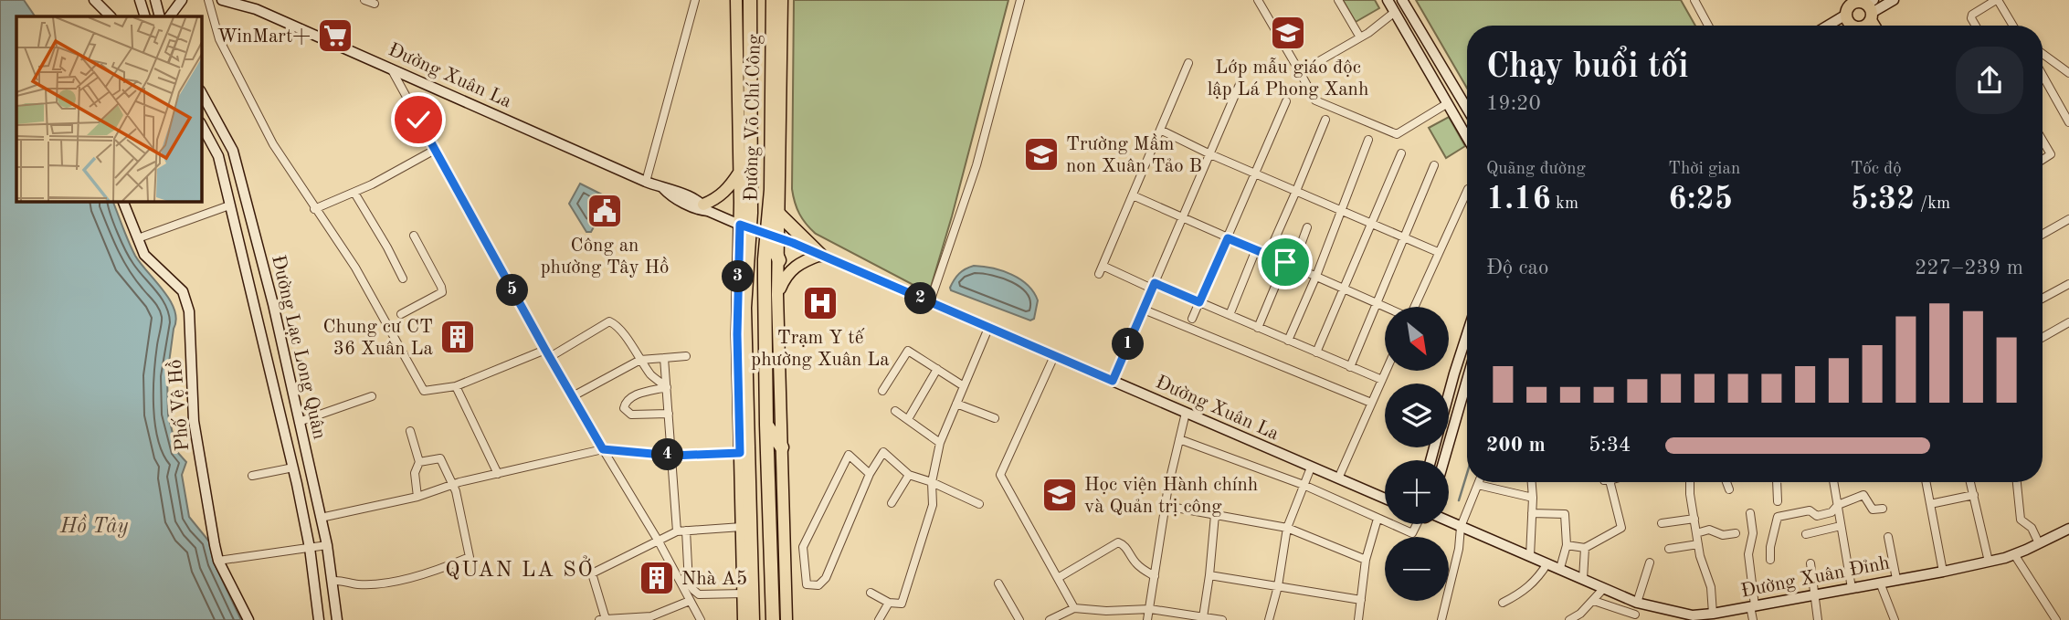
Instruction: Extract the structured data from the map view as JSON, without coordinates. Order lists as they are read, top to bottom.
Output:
{
  "streets": {
    "highway": ["Đường Võ Chí Công"],
    "street": [
      "Đường Xuân La",
      "Đường Lạc Long Quân",
      "Phố Vệ Hồ",
      "Đường Xuân Đỉnh"
    ]
  },
  "crossings": [
    ["Đường Xuân La", "Đường Võ Chí Công"]
  ],
  "districts": ["QUAN LA SỞ"],
  "water": ["Hồ Tây"],
  "places": {
    "school or university": ["Lớp mẫu giáo độc lập Lá Phong Xanh", "Trường Mầm non Xuân Tảo B", "Học viện Hành chính và Quản trị công"],
    "supermarket": ["WinMart+"],
    "public building": ["Công an phường Tây Hồ"],
    "hospital": ["Trạm Y tế phường Xuân La"],
    "building": ["Chung cư CT 36 Xuân La", "Nhà A5"]
  },
  "north": "bottom right",
  "page": {
    "heading": ["Chạy buổi tối", "19:20"],
    "stats": [
      ["Quãng đường", "1.16 km"],
      ["Thời gian", "6:25"],
      ["Tốc độ", "5:32 /km"]
    ],
    "chart": ["Độ cao", "227–239 m"],
    "pins": [
      "3",
      "5",
      "2",
      "1",
      "4"
    ],
    "map_buttons": ["+", "−"],
    "list": [
      {
        "name": "200 m",
        "note": "5:34"
      }
    ]
  }
}
